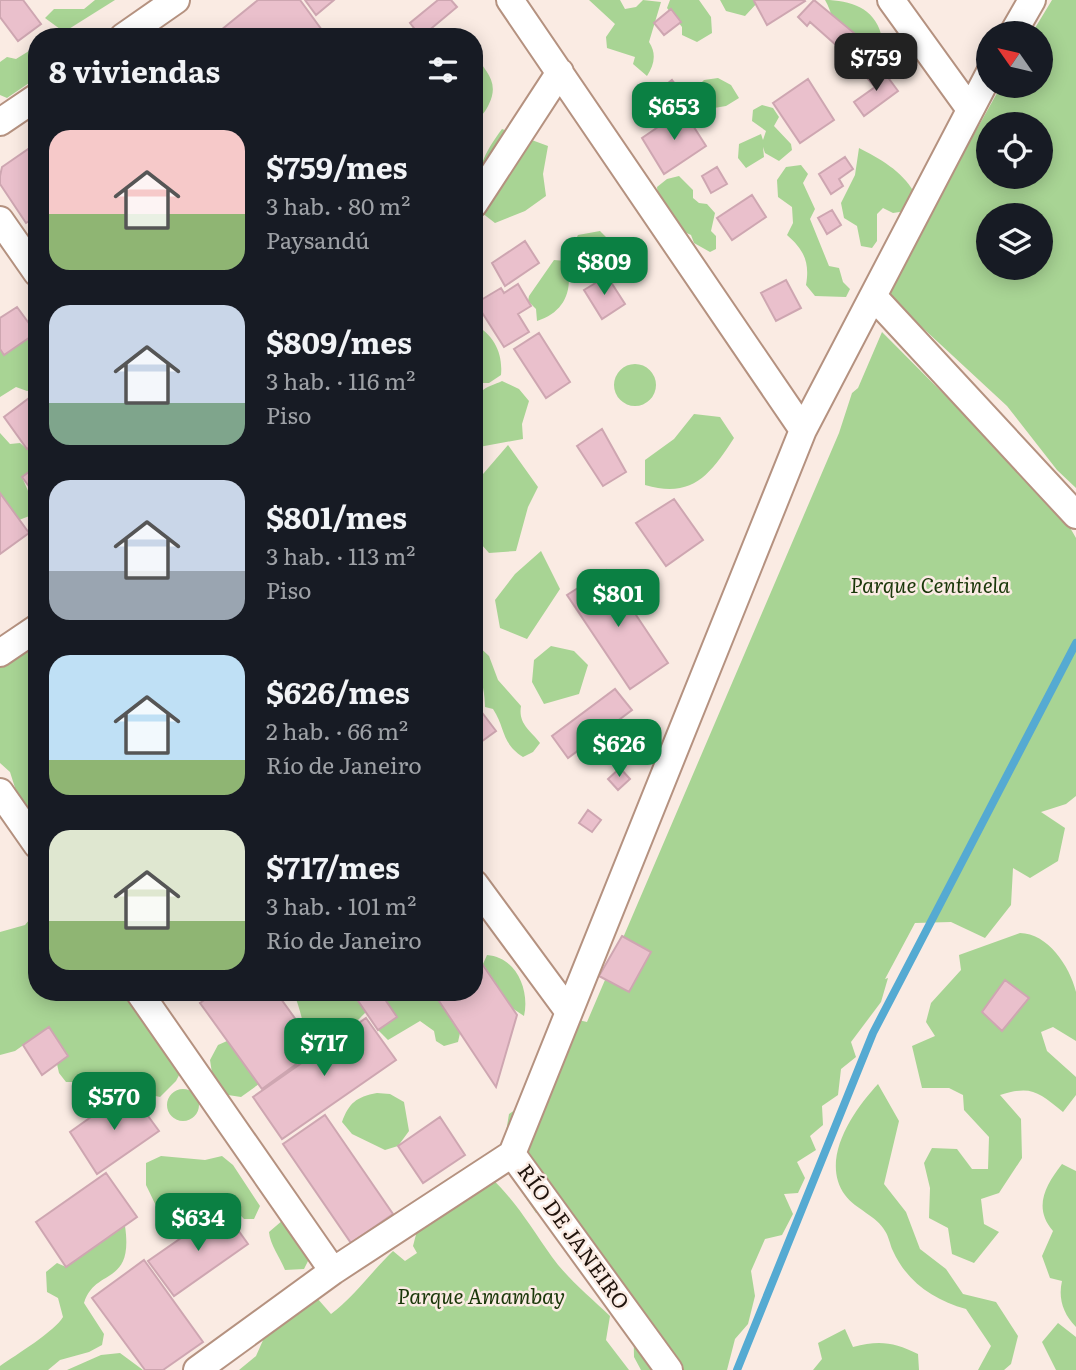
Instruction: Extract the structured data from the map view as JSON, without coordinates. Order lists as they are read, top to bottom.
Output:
{
  "streets": {
    "street": ["RÍO DE JANEIRO"]
  },
  "parks": ["Parque Centinela", "Parque Amambay"],
  "north": "top left",
  "page": {
    "heading": "8 viviendas",
    "price": [
      "$759",
      "$653",
      "$809",
      "$801",
      "$626",
      "$717",
      "$570",
      "$634"
    ],
    "list": [
      {
        "name": "$759/mes",
        "note": "3 hab. · 80 m² · Paysandú"
      },
      {
        "name": "$809/mes",
        "note": "3 hab. · 116 m² · Piso"
      },
      {
        "name": "$801/mes",
        "note": "3 hab. · 113 m² · Piso"
      },
      {
        "name": "$626/mes",
        "note": "2 hab. · 66 m² · Río de Janeiro"
      },
      {
        "name": "$717/mes",
        "note": "3 hab. · 101 m² · Río de Janeiro"
      }
    ]
  }
}
